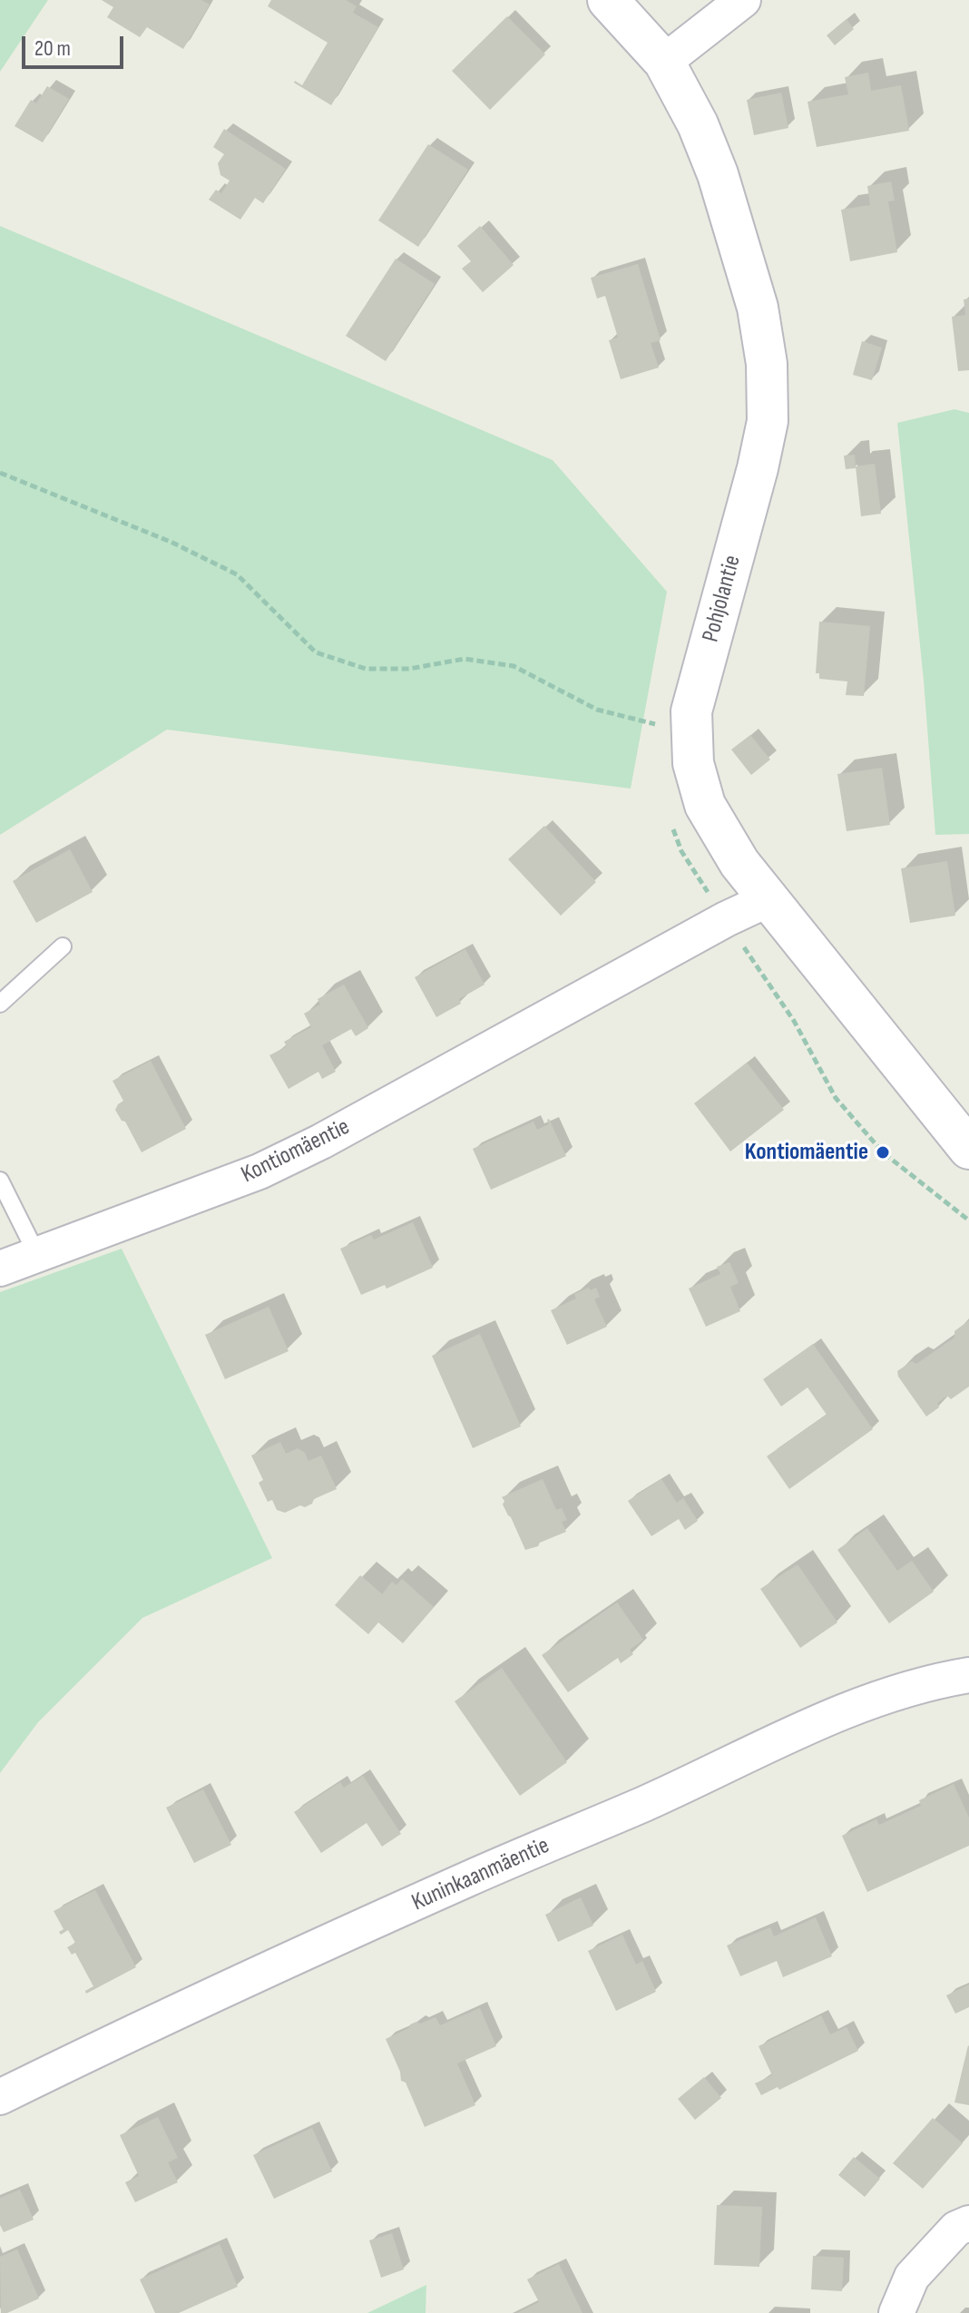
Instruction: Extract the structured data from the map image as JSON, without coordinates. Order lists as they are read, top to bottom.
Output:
{
  "streets": {
    "street": ["Pohjolantie", "Kontiomäentie", "Kuninkaanmäentie"]
  },
  "crossings": [
    ["Pohjolantie", "Kontiomäentie"]
  ],
  "places": ["Kontiomäentie"],
  "scale_bar": "20 m"
}
